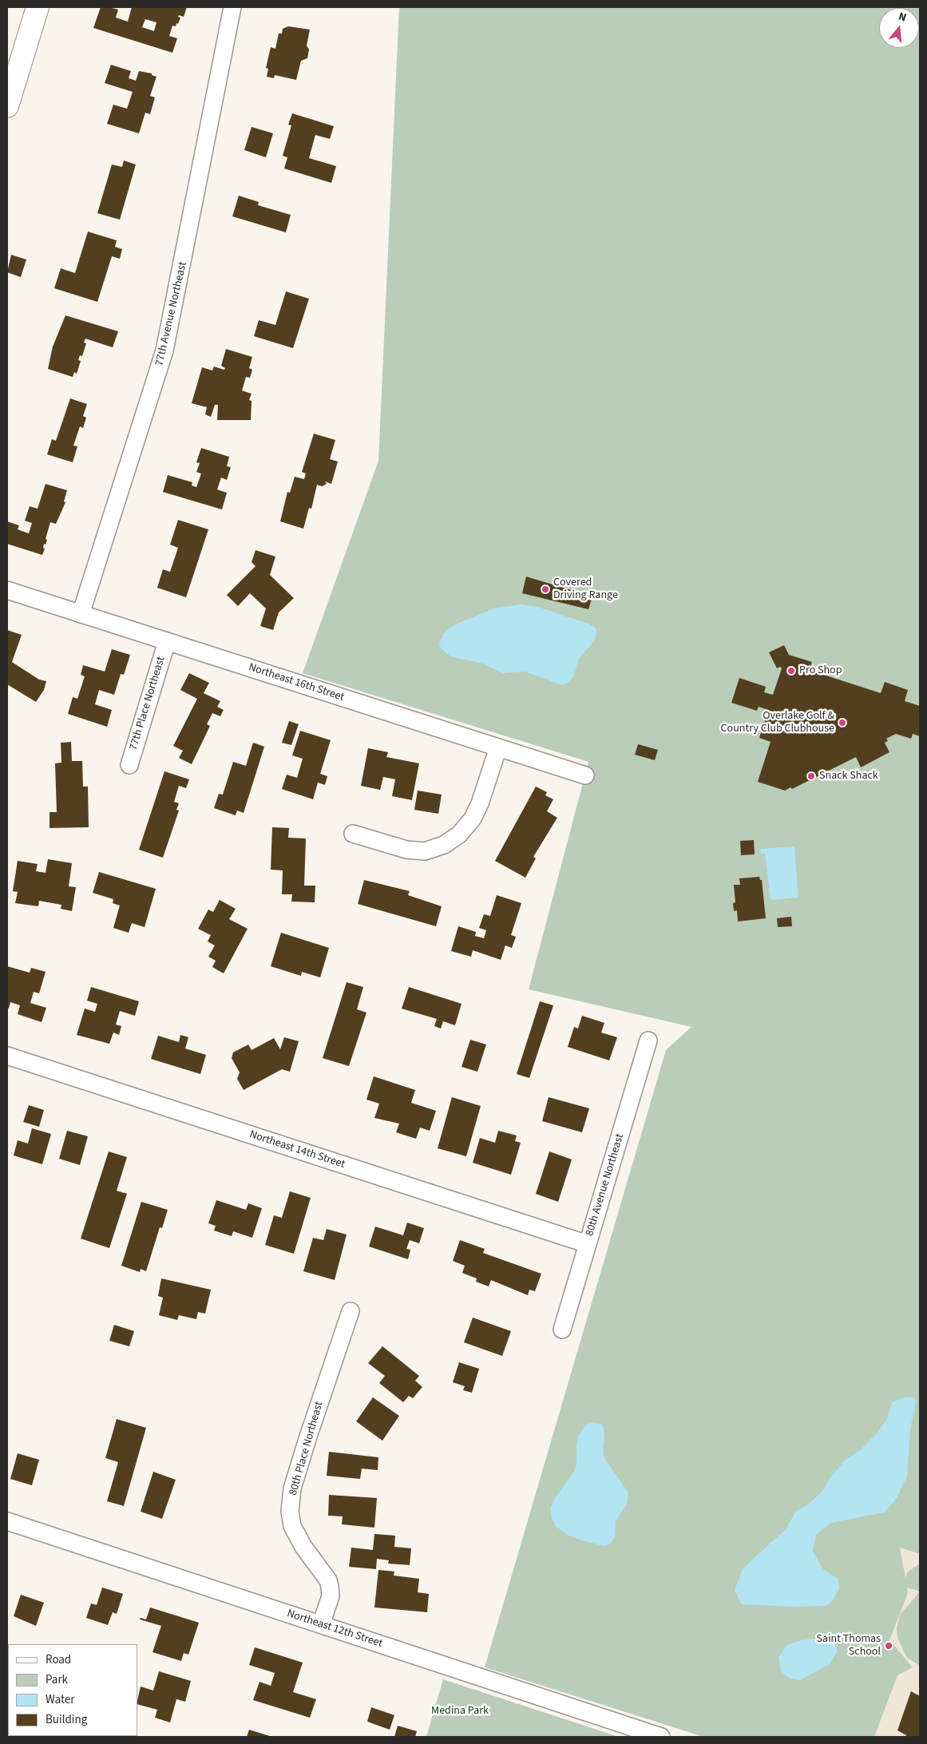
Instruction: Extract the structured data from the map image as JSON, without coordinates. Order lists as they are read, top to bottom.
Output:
{
  "streets": {
    "street": [
      "77th Avenue Northeast",
      "Northeast 16th Street",
      "77th Place Northeast",
      "Northeast 14th Street",
      "80th Avenue Northeast",
      "80th Place Northeast",
      "Northeast 12th Street"
    ]
  },
  "crossings": [
    ["77th Avenue Northeast", "Northeast 16th Street"],
    ["Northeast 16th Street", "77th Place Northeast"],
    ["Northeast 14th Street", "80th Avenue Northeast"],
    ["80th Place Northeast", "Northeast 12th Street"]
  ],
  "parks": ["Medina Park"],
  "places": [
    "Covered Driving Range",
    "Pro Shop",
    "Overlake Golf & Country Club Clubhouse",
    "Snack Shack",
    "Saint Thomas School"
  ],
  "legend": [
    "Road",
    "Park",
    "Water",
    "Building"
  ],
  "north": "top"
}
